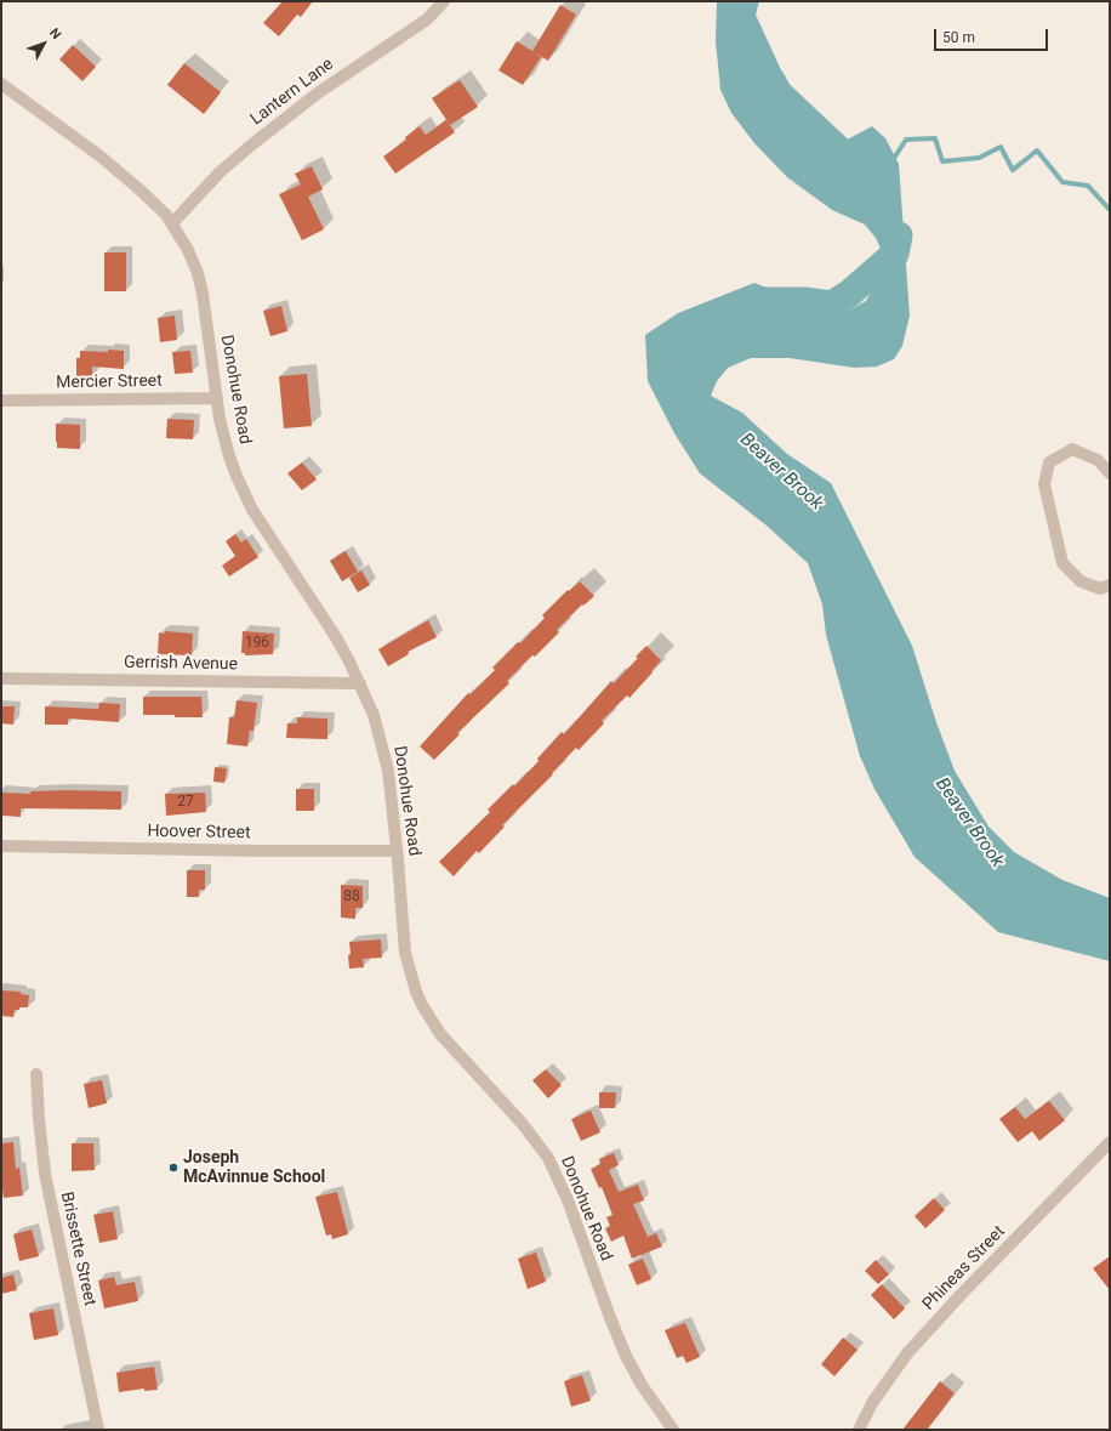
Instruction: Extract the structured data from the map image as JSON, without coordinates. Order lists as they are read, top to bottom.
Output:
{
  "streets": {
    "street": [
      "Lantern Lane",
      "Mercier Street",
      "Donohue Road",
      "Gerrish Avenue",
      "Hoover Street",
      "Brissette Street",
      "Phineas Street"
    ]
  },
  "crossings": [
    ["Lantern Lane", "Donohue Road"],
    ["Mercier Street", "Donohue Road"],
    ["Donohue Road", "Gerrish Avenue"],
    ["Donohue Road", "Hoover Street"]
  ],
  "water": ["Beaver Brook"],
  "places": ["Joseph McAvinnue School"],
  "house_numbers": ["196", "27", "88"],
  "scale_bar": "50 m",
  "north": "top right"
}
